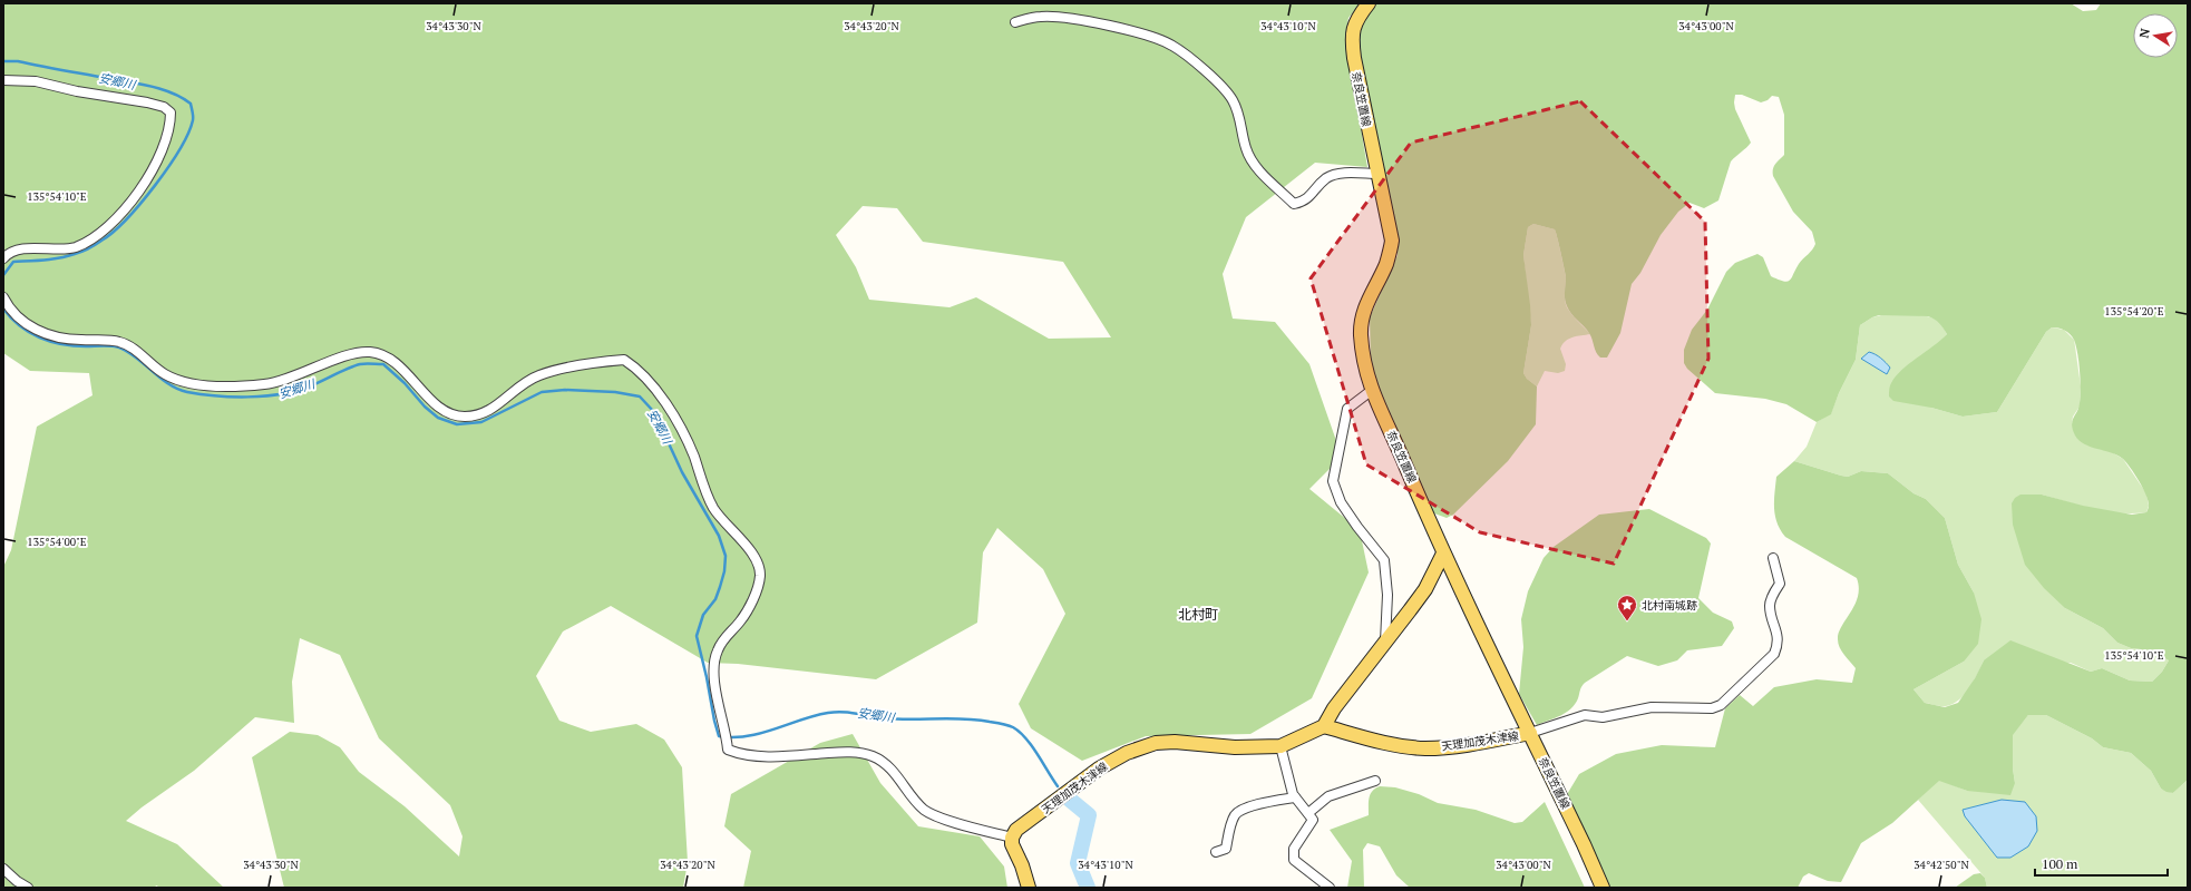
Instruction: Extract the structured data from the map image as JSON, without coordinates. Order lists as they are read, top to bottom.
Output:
{
  "streets": {
    "main road": ["奈良笠置線", "天理加茂木津線"]
  },
  "crossings": [
    ["奈良笠置線", "天理加茂木津線"]
  ],
  "districts": ["北村町"],
  "water": ["安郷川"],
  "places": {
    "place": ["北村南城跡"]
  },
  "scale_bar": "100 m",
  "north": "left",
  "coordinates": [
    "34°43'30\"N",
    "34°43'20\"N",
    "34°43'10\"N",
    "34°43'00\"N",
    "135°54'10\"E",
    "135°54'20\"E",
    "135°54'00\"E",
    "34°42'50\"N"
  ]
}
